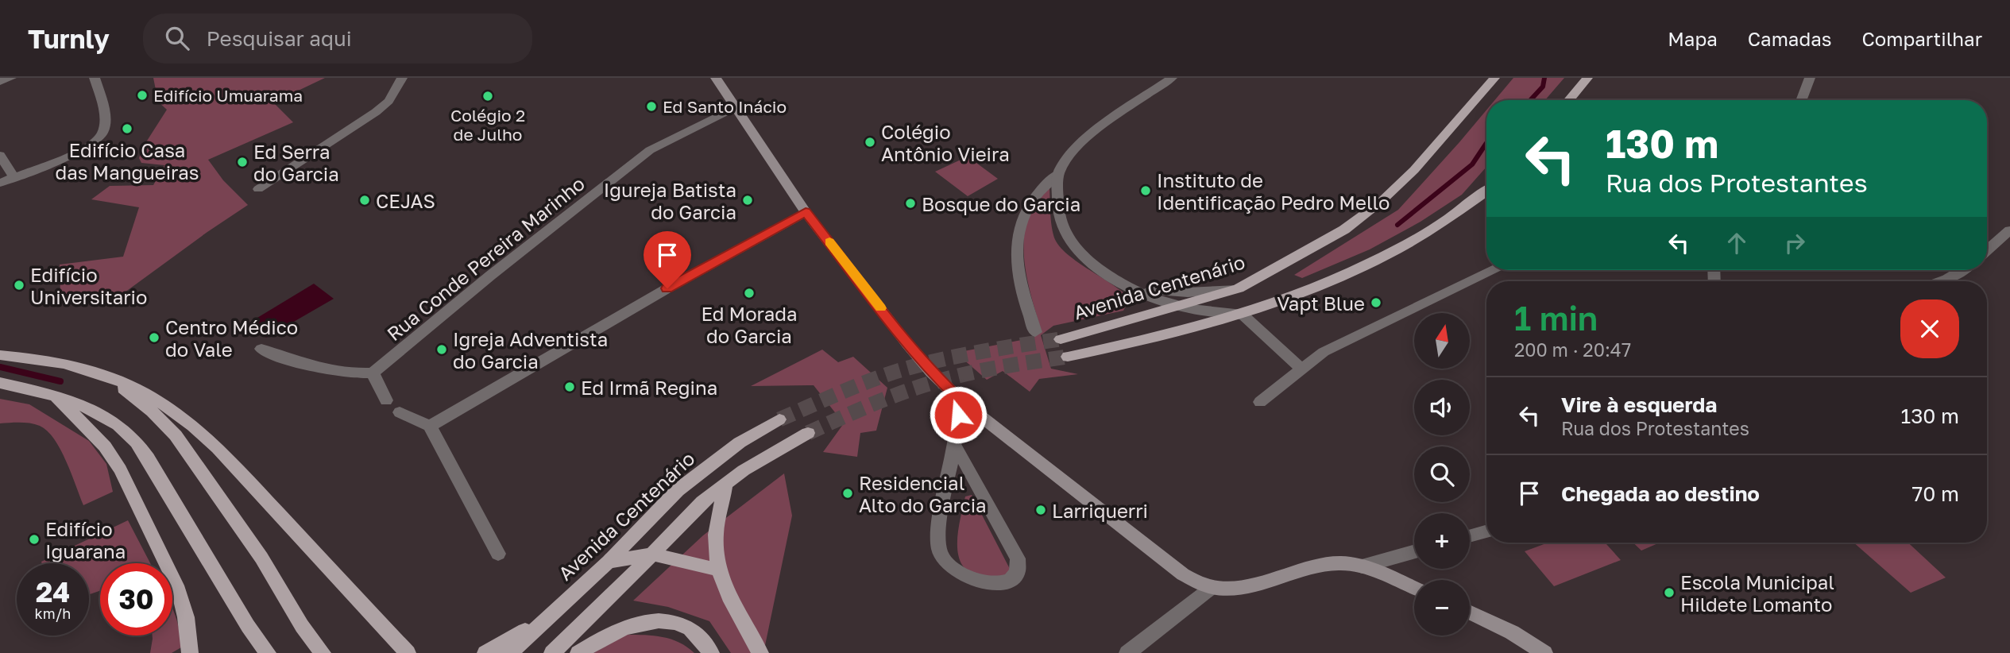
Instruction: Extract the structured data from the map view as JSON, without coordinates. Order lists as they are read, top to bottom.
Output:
{
  "streets": {
    "main road": ["Avenida Centenário"],
    "street": ["Rua Conde Pereira Marinho"]
  },
  "places": [
    "Edifício Umuarama",
    "Colégio 2 de Julho",
    "Ed Santo Inácio",
    "Edifício Casa das Mangueiras",
    "Colégio Antônio Vieira",
    "Ed Serra do Garcia",
    "Instituto de Identificação Pedro Mello",
    "CEJAS",
    "Igureja Batista do Garcia",
    "Bosque do Garcia",
    "Edifício Universitario",
    "Ed Morada do Garcia",
    "Vapt Blue",
    "Centro Médico do Vale",
    "Igreja Adventista do Garcia",
    "Ed Irmã Regina",
    "Residencial Alto do Garcia",
    "Larriquerri",
    "Edifício Iguarana",
    "Escola Municipal Hildete Lomanto"
  ],
  "north": "top",
  "page": {
    "header": "Turnly",
    "search": "Pesquisar aqui",
    "nav": ["Mapa", "Camadas", "Compartilhar"],
    "turn": ["130 m", "Rua dos Protestantes"],
    "heading": ["1 min", "200 m · 20:47"],
    "map_buttons": ["+", "−"],
    "list": [
      {
        "name": "Vire à esquerda",
        "note": "Rua dos Protestantes",
        "value": "130 m"
      },
      {
        "name": "Chegada ao destino",
        "value": "70 m"
      }
    ],
    "speed": "24 km/h",
    "limit": "30"
  }
}
